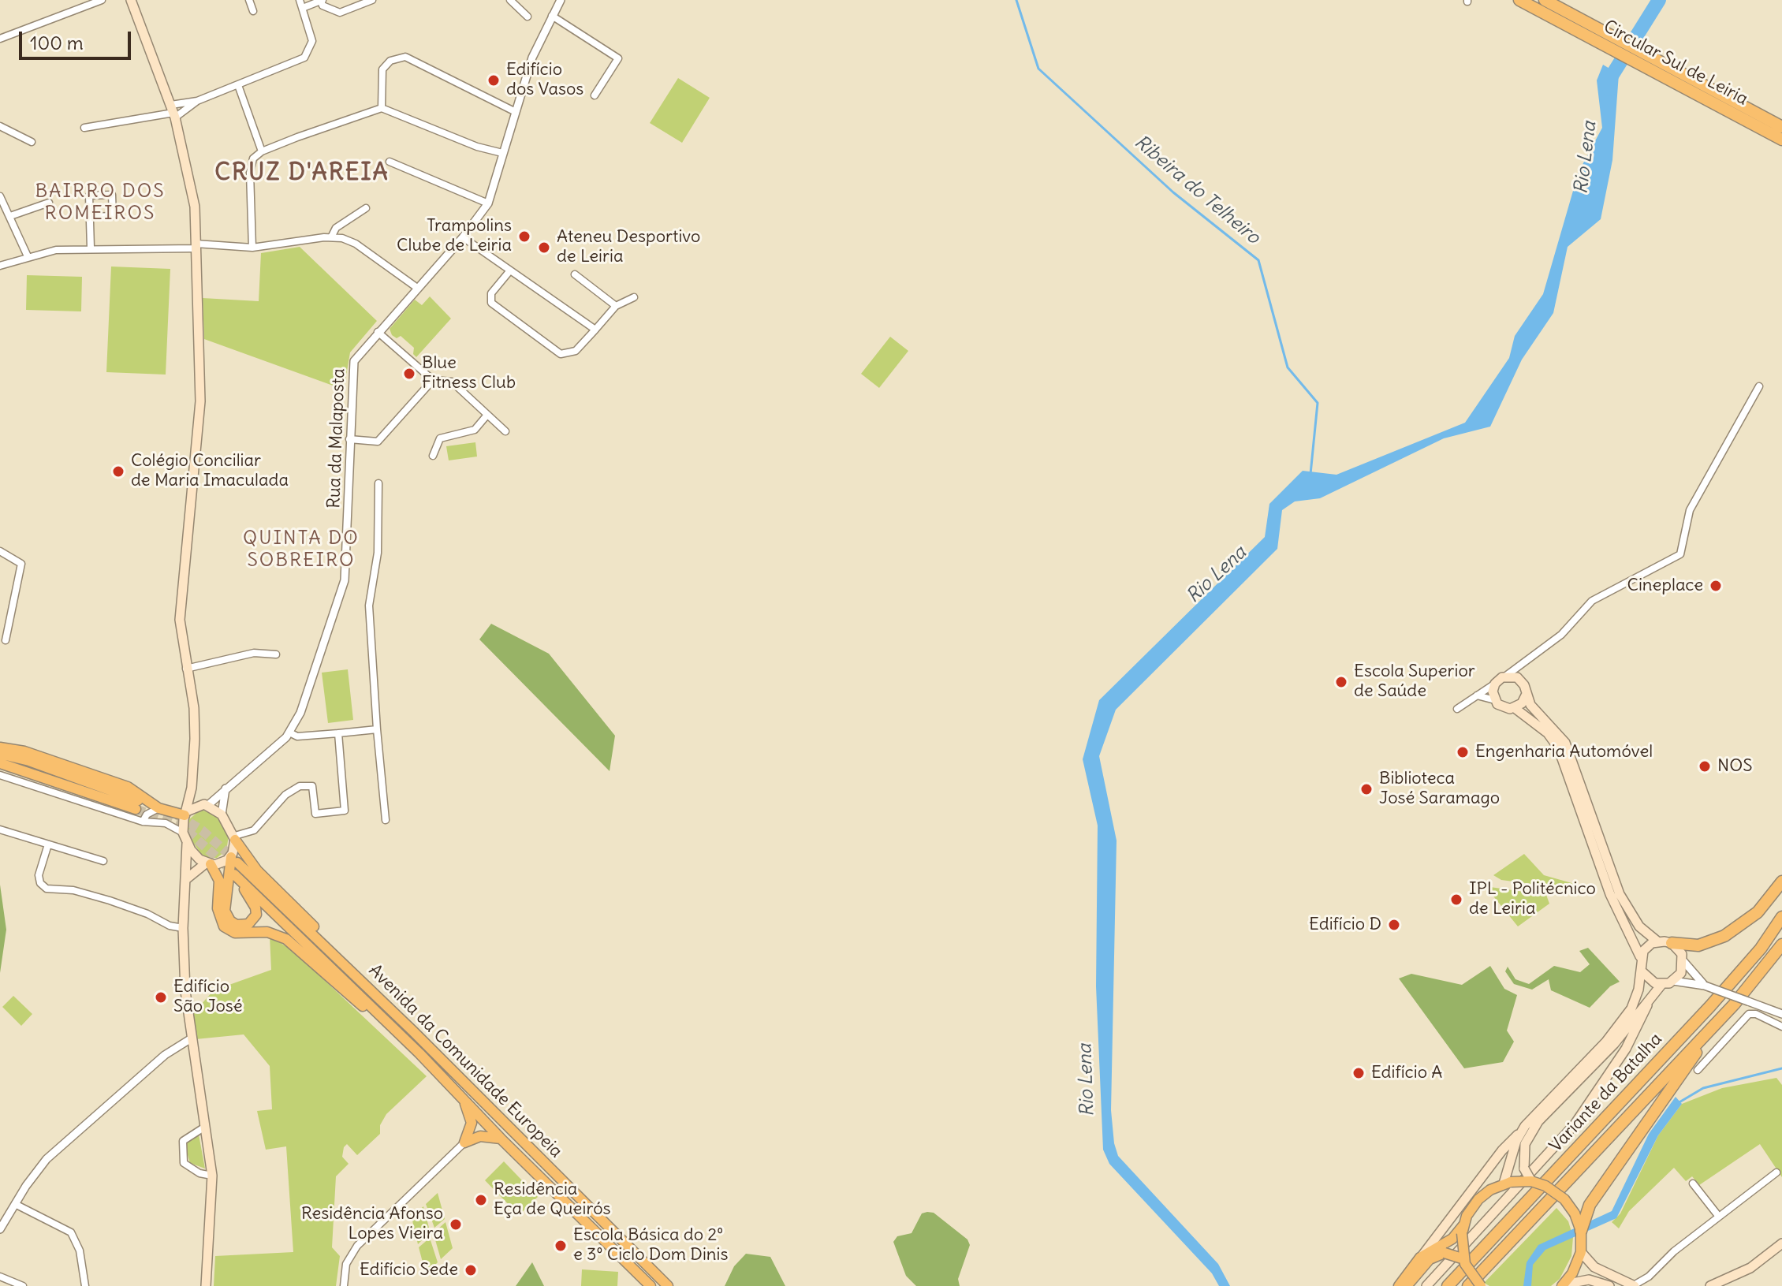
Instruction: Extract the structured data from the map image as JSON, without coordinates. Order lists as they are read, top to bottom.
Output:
{
  "streets": {
    "highway": ["Circular Sul de Leiria", "Variante da Batalha"],
    "main road": ["Avenida da Comunidade Europeia"],
    "street": ["Rua da Malaposta"]
  },
  "crossings": [
    ["Rua da Malaposta", "Avenida da Comunidade Europeia"]
  ],
  "districts": ["CRUZ D'AREIA", "BAIRRO DOS ROMEIROS", "QUINTA DO SOBREIRO"],
  "water": ["Rio Lena", "Ribeira do Telheiro"],
  "places": [
    "Edifício dos Vasos",
    "Trampolins Clube de Leiria",
    "Ateneu Desportivo de Leiria",
    "Blue Fitness Club",
    "Colégio Conciliar de Maria Imaculada",
    "Cineplace",
    "Escola Superior de Saúde",
    "Engenharia Automóvel",
    "NOS",
    "Biblioteca José Saramago",
    "IPL - Politécnico de Leiria",
    "Edifício D",
    "Edifício São José",
    "Edifício A",
    "Residência Eça de Queirós",
    "Residência Afonso Lopes Vieira",
    "Escola Básica do 2º e 3º Ciclo Dom Dinis",
    "Edifício Sede"
  ],
  "scale_bar": "100 m"
}
